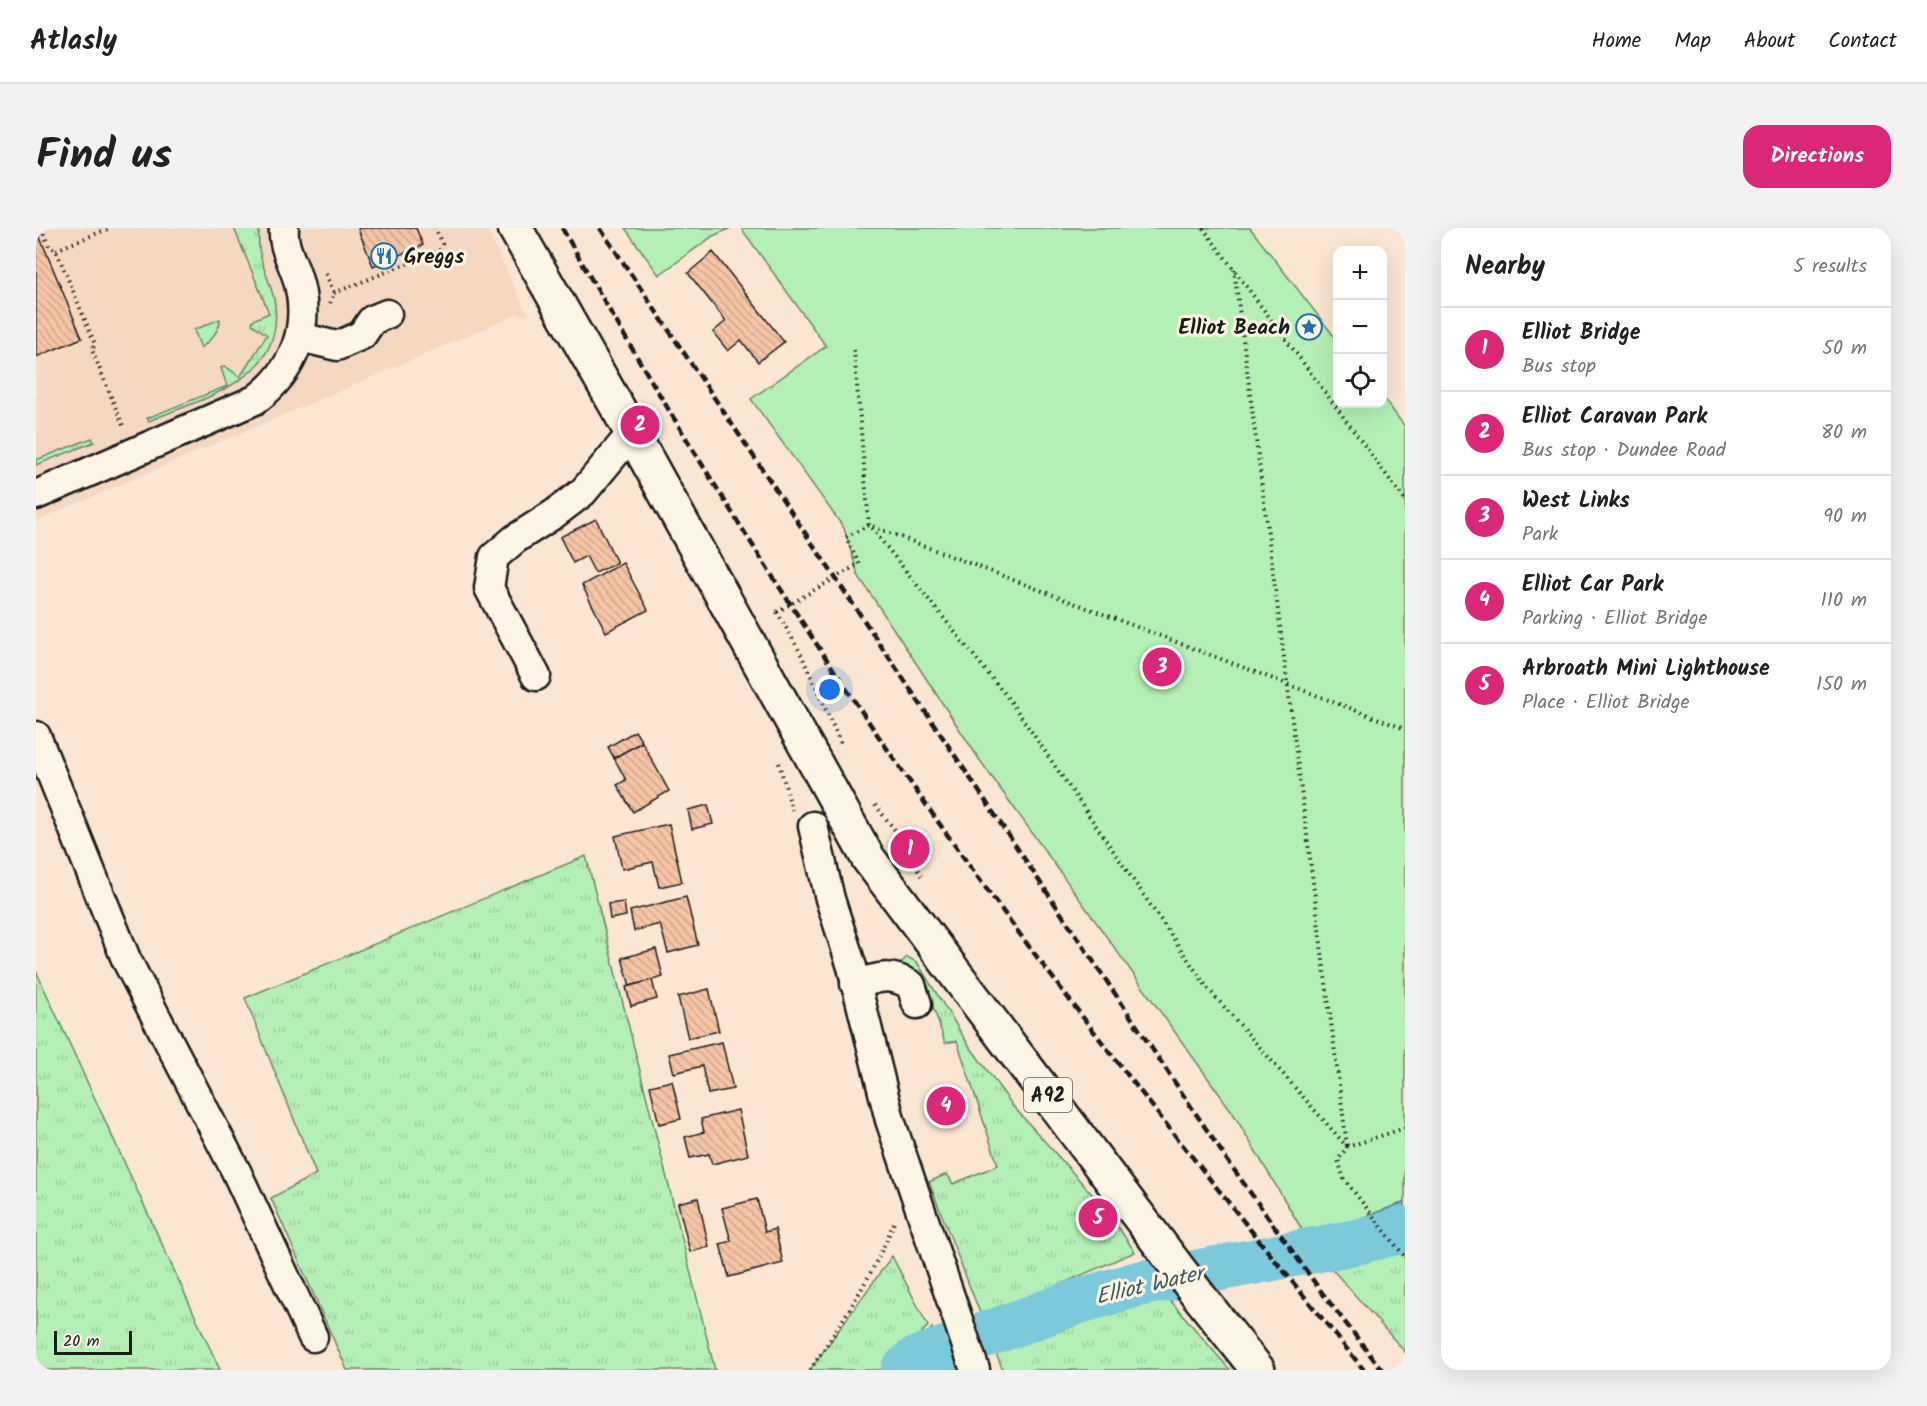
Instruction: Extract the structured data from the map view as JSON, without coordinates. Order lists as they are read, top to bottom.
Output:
{
  "streets": {
    "main road": ["A92"]
  },
  "water": ["Elliot Water"],
  "places": {
    "restaurant": ["Greggs"],
    "place": ["Elliot Beach"]
  },
  "scale_bar": "20 m",
  "page": {
    "header": "Atlasly",
    "nav": [
      "Home",
      "Map",
      "About",
      "Contact"
    ],
    "title": "Find us",
    "buttons": "Directions",
    "heading": ["Nearby", "5 results"],
    "map_buttons": ["+", "−"],
    "list": [
      {
        "mark": "1",
        "name": "Elliot Bridge",
        "note": "Bus stop",
        "value": "50 m"
      },
      {
        "mark": "2",
        "name": "Elliot Caravan Park",
        "note": "Bus stop · Dundee Road",
        "value": "80 m"
      },
      {
        "mark": "3",
        "name": "West Links",
        "note": "Park",
        "value": "90 m"
      },
      {
        "mark": "4",
        "name": "Elliot Car Park",
        "note": "Parking · Elliot Bridge",
        "value": "110 m"
      },
      {
        "mark": "5",
        "name": "Arbroath Mini Lighthouse",
        "note": "Place · Elliot Bridge",
        "value": "150 m"
      }
    ],
    "pins": [
      "2",
      "3",
      "1",
      "4",
      "5"
    ],
    "scale": "20 m"
  }
}
